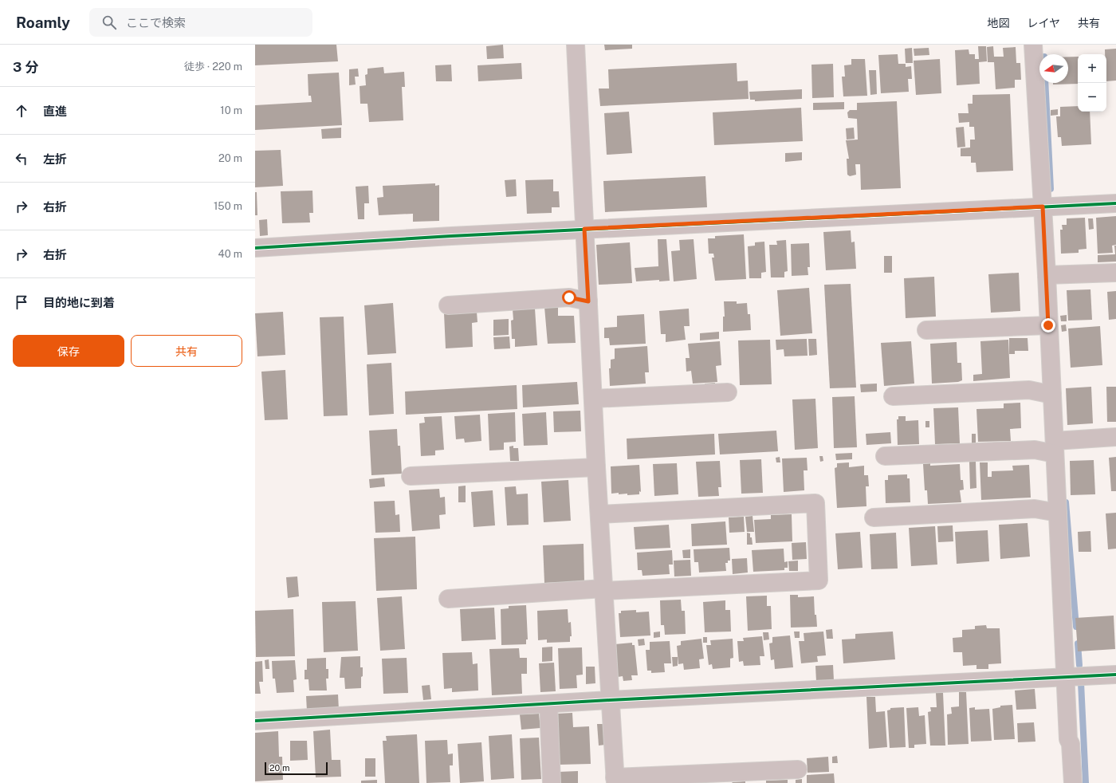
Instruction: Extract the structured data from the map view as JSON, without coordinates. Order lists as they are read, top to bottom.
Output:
{
  "scale_bar": "20 m",
  "north": "left",
  "page": {
    "header": "Roamly",
    "search": "ここで検索",
    "nav": ["地図", "レイヤ", "共有"],
    "heading": ["3 分", "徒歩 · 220 m"],
    "map_buttons": ["+", "−"],
    "list": [
      ["直進", "10 m"],
      ["左折", "20 m"],
      ["右折", "150 m"],
      ["右折", "40 m"],
      "目的地に到着"
    ],
    "buttons": ["保存", "共有"],
    "scale": "20 m"
  }
}
